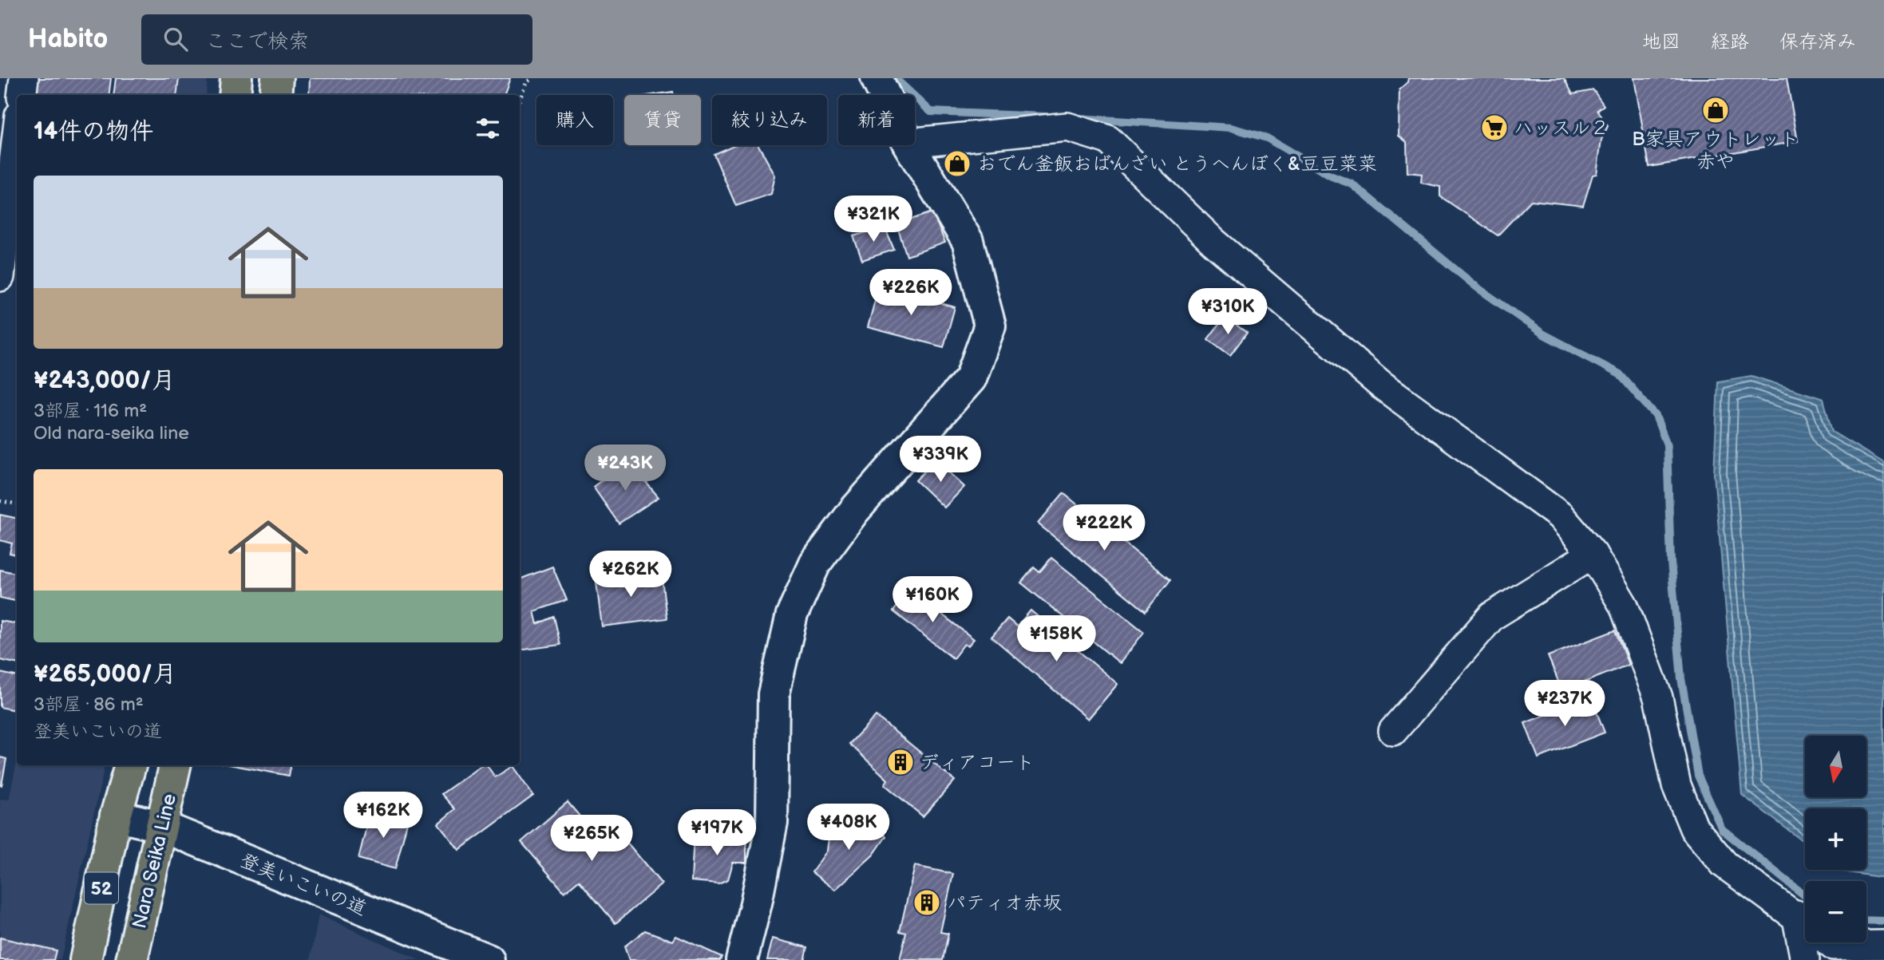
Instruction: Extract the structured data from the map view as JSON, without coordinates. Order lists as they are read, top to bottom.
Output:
{
  "streets": {
    "main road": ["Nara Seika Line", "52"],
    "street": ["登美いこいの道"]
  },
  "crossings": [
    ["Nara Seika Line", "登美いこいの道"],
    ["登美いこいの道", "52"]
  ],
  "places": {
    "shop": ["B家具アウトレット 赤や", "おでん釜飯おばんざい とうへんぼく&豆豆菜菜"],
    "supermarket": ["ハッスル２"],
    "building": ["ディアコート", "パティオ赤坂"]
  },
  "north": "bottom",
  "page": {
    "header": "Habito",
    "search": "ここで検索",
    "nav": ["地図", "経路", "保存済み"],
    "chip": [
      "購入",
      "賃貸",
      "絞り込み",
      "新着"
    ],
    "heading": "14件の物件",
    "list": [
      {
        "name": "¥243,000/月",
        "note": "3部屋 · 116 m² · Old nara-seika line"
      },
      {
        "name": "¥265,000/月",
        "note": "3部屋 · 86 m² · 登美いこいの道"
      }
    ],
    "price": [
      "¥321K",
      "¥226K",
      "¥310K",
      "¥339K",
      "¥243K",
      "¥222K",
      "¥262K",
      "¥160K",
      "¥158K",
      "¥237K",
      "¥162K",
      "¥408K",
      "¥197K",
      "¥265K"
    ],
    "map_buttons": ["+", "−"]
  }
}
